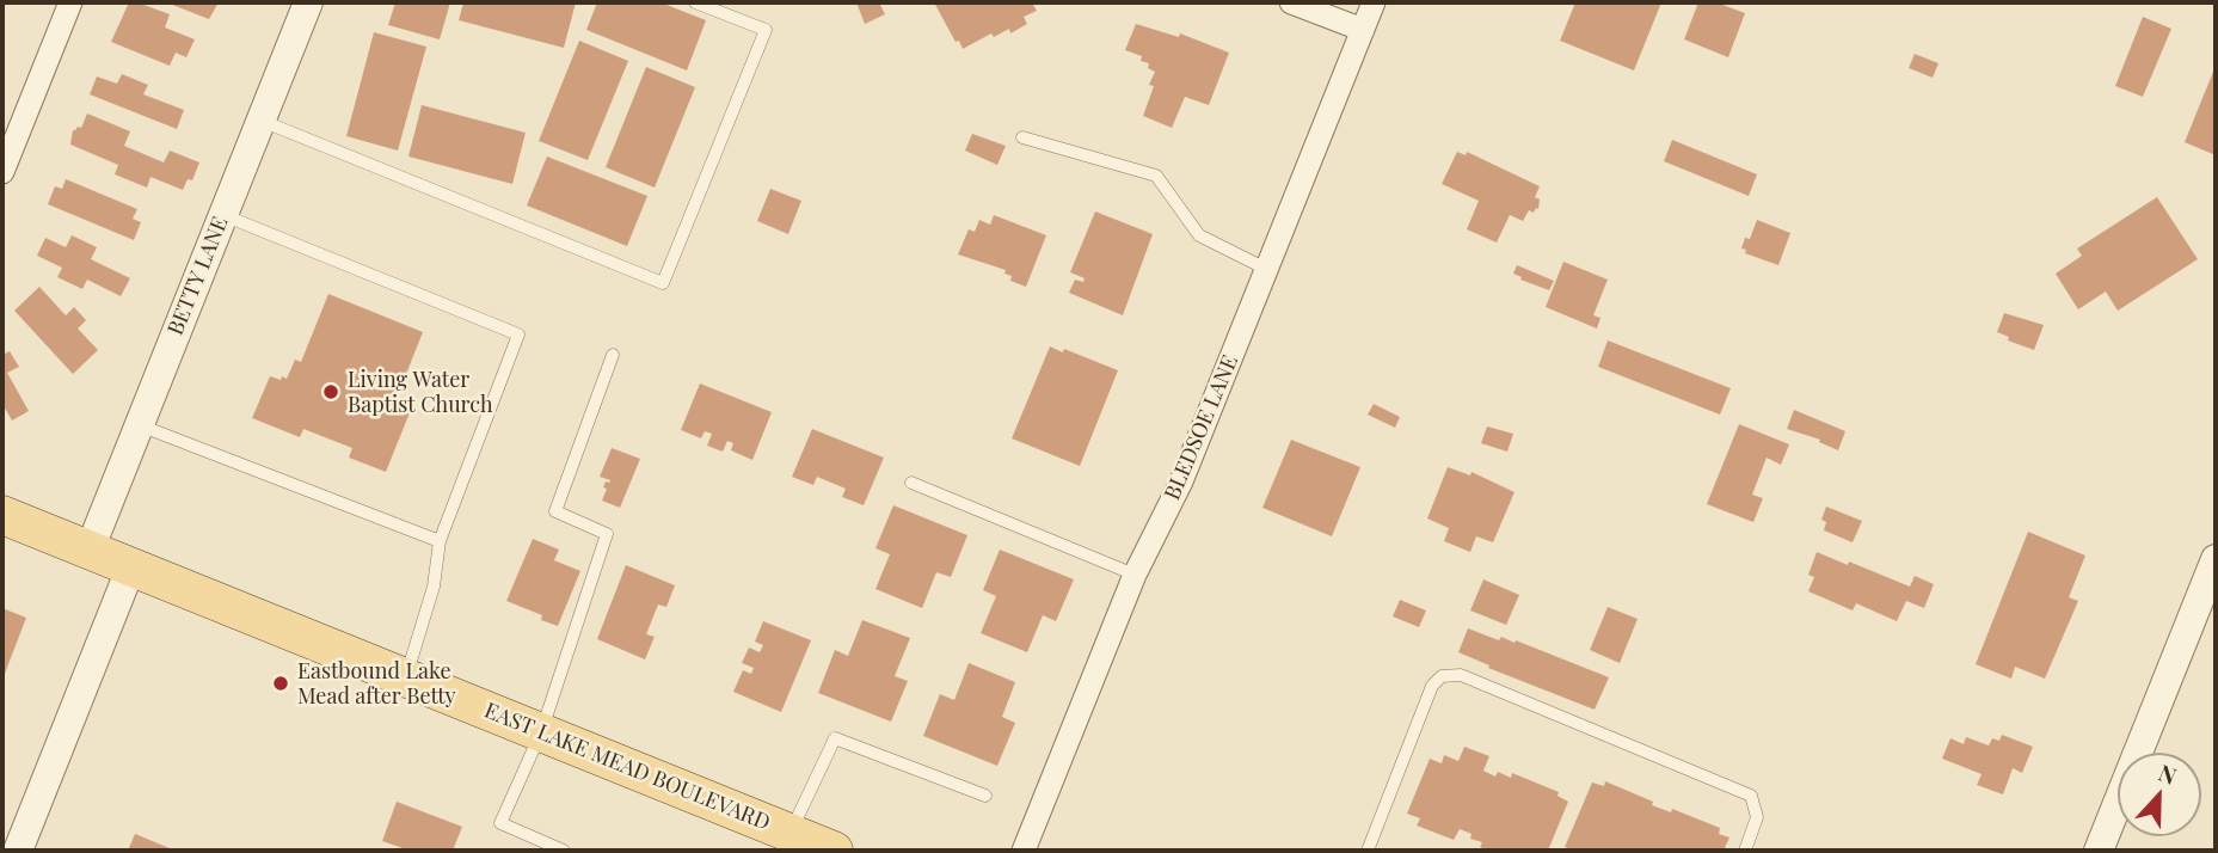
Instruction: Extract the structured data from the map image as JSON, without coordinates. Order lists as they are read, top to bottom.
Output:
{
  "streets": {
    "main road": ["EAST LAKE MEAD BOULEVARD"],
    "street": ["BETTY LANE", "BLEDSOE LANE"]
  },
  "crossings": [
    ["BETTY LANE", "EAST LAKE MEAD BOULEVARD"]
  ],
  "places": ["Living Water Baptist Church", "Eastbound Lake Mead after Betty"],
  "north": "top"
}
